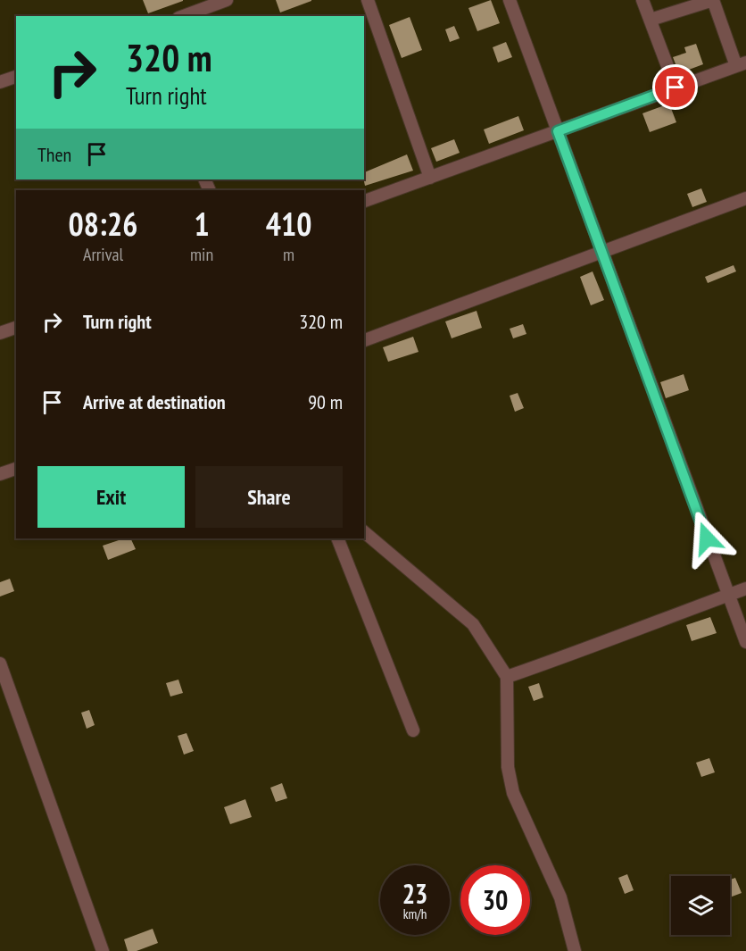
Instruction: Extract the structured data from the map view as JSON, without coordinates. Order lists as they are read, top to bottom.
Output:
{
  "page": {
    "turn": ["320 m", "Turn right"],
    "then": "Then",
    "eta": [
      "08:26",
      "Arrival",
      "1",
      "min",
      "410",
      "m"
    ],
    "list": [
      {
        "name": "Turn right",
        "value": "320 m"
      },
      {
        "name": "Arrive at destination",
        "value": "90 m"
      }
    ],
    "buttons": ["Exit", "Share"],
    "speed": "23 km/h",
    "limit": "30"
  }
}
